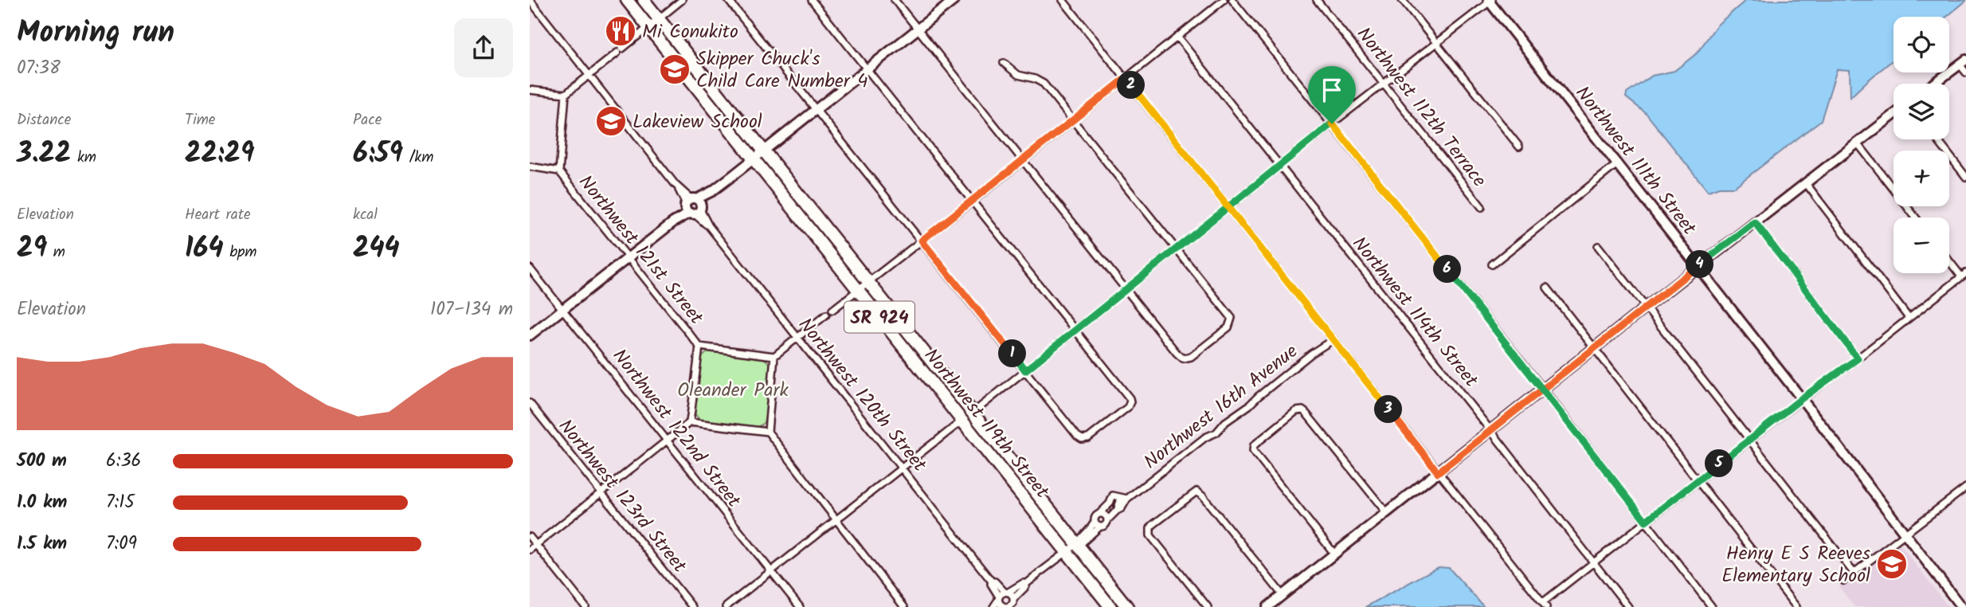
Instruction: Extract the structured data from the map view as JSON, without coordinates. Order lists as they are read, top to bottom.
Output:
{
  "streets": {
    "highway": ["SR 924", "Northwest 119th Street"],
    "street": [
      "Northwest 112th Terrace",
      "Northwest 111th Street",
      "Northwest 121st Street",
      "Northwest 114th Street",
      "Northwest 120th Street",
      "Northwest 16th Avenue",
      "Northwest 122nd Street",
      "Northwest 123rd Street"
    ]
  },
  "crossings": [
    ["Northwest 120th Street", "Northwest 16th Avenue"],
    ["Northwest 16th Avenue", "Northwest 119th Street"]
  ],
  "parks": ["Oleander Park"],
  "places": {
    "restaurant": ["Mi Conukito"],
    "school or university": ["Skipper Chuck's Child Care Number 4", "Lakeview School", "Henry E S Reeves Elementary School"]
  },
  "page": {
    "heading": ["Morning run", "07:38"],
    "map_buttons": ["+", "−"],
    "pins": [
      "2",
      "4",
      "6",
      "1",
      "3",
      "5"
    ],
    "stats": [
      ["Distance", "3.22 km"],
      ["Time", "22:29"],
      ["Pace", "6:59 /km"],
      ["Elevation", "29 m"],
      ["Heart rate", "164 bpm"],
      ["kcal", "244"]
    ],
    "chart": ["Elevation", "107–134 m"],
    "list": [
      {
        "name": "500 m",
        "note": "6:36"
      },
      {
        "name": "1.0 km",
        "note": "7:15"
      },
      {
        "name": "1.5 km",
        "note": "7:09"
      }
    ]
  }
}
